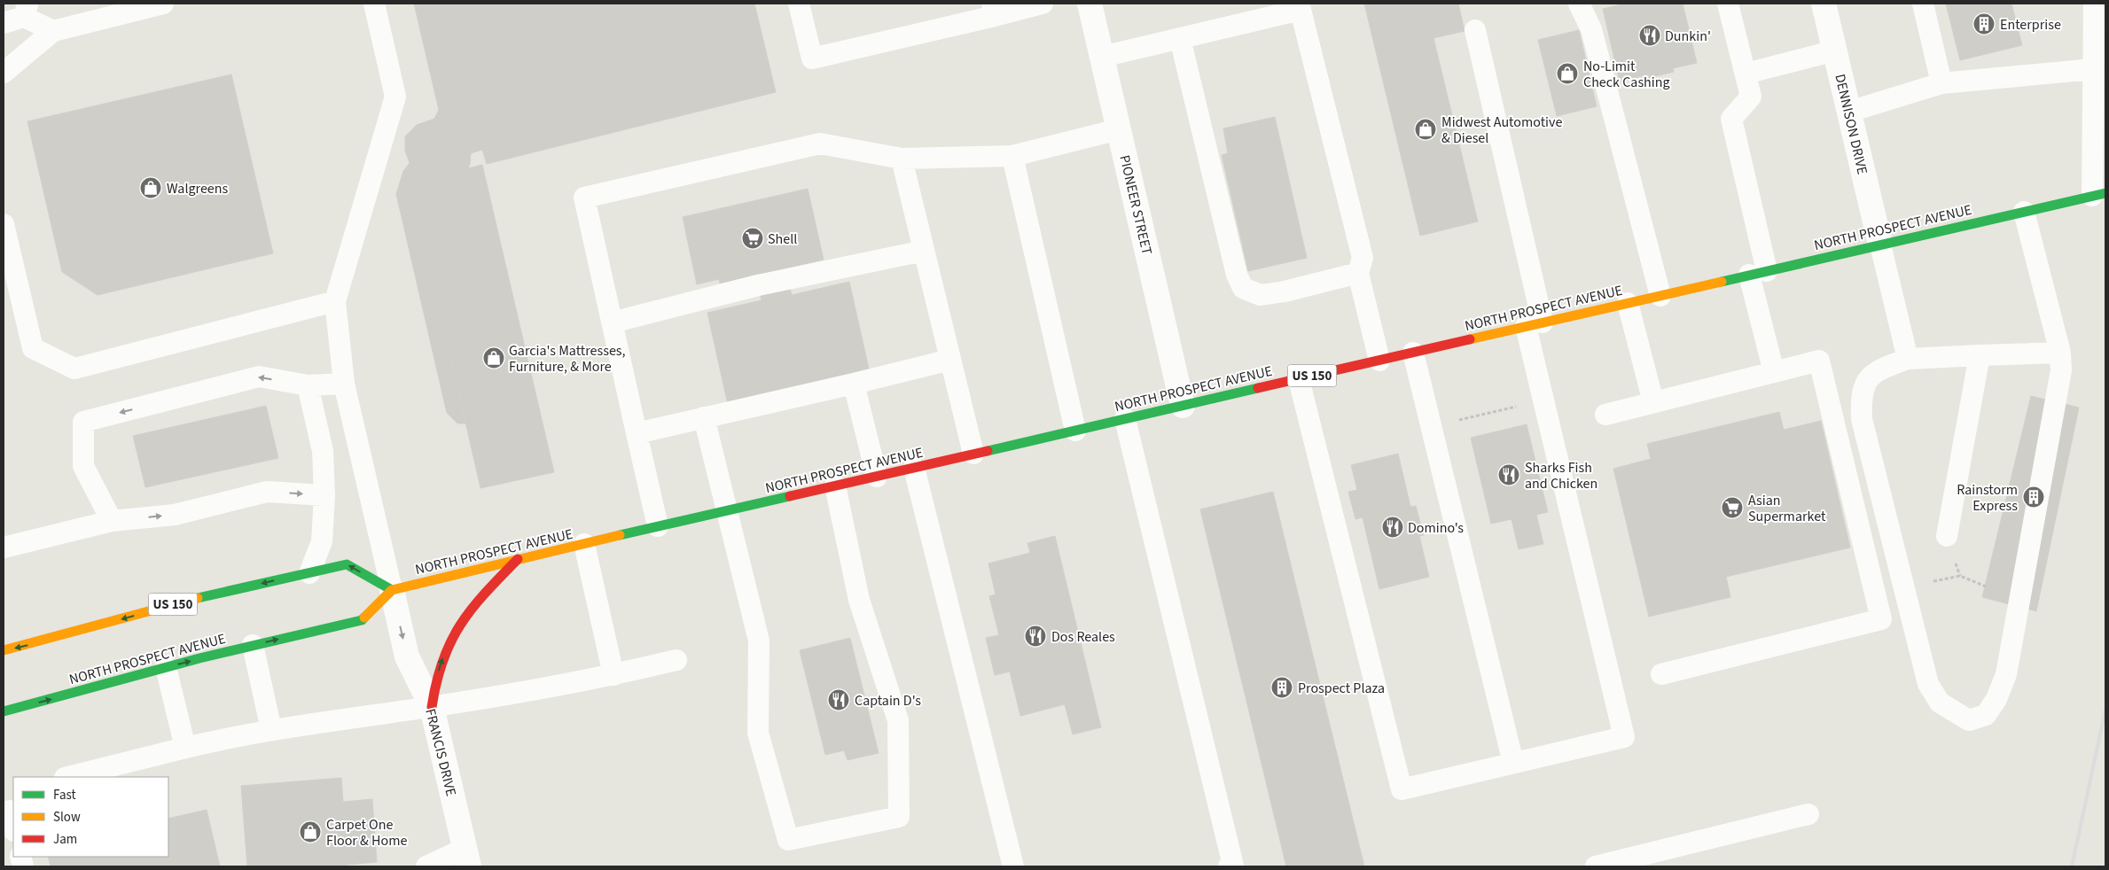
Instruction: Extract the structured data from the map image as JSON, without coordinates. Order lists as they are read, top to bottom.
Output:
{
  "streets": {
    "main road": ["NORTH PROSPECT AVENUE", "US 150"],
    "street": ["DENNISON DRIVE", "PIONEER STREET", "FRANCIS DRIVE"]
  },
  "crossings": [
    ["DENNISON DRIVE", "NORTH PROSPECT AVENUE"],
    ["PIONEER STREET", "NORTH PROSPECT AVENUE"],
    ["NORTH PROSPECT AVENUE", "US 150"],
    ["NORTH PROSPECT AVENUE", "FRANCIS DRIVE"],
    ["US 150", "FRANCIS DRIVE"]
  ],
  "one_way": ["FRANCIS DRIVE"],
  "places": {
    "building": ["Enterprise", "Rainstorm Express", "Prospect Plaza"],
    "restaurant": [
      "Dunkin'",
      "Sharks Fish and Chicken",
      "Domino's",
      "Dos Reales",
      "Captain D's"
    ],
    "shop": [
      "No-Limit Check Cashing",
      "Midwest Automotive & Diesel",
      "Walgreens",
      "Garcia's Mattresses, Furniture, & More",
      "Carpet One Floor & Home"
    ],
    "supermarket": ["Shell", "Asian Supermarket"]
  },
  "legend": ["Fast", "Slow", "Jam"]
}
